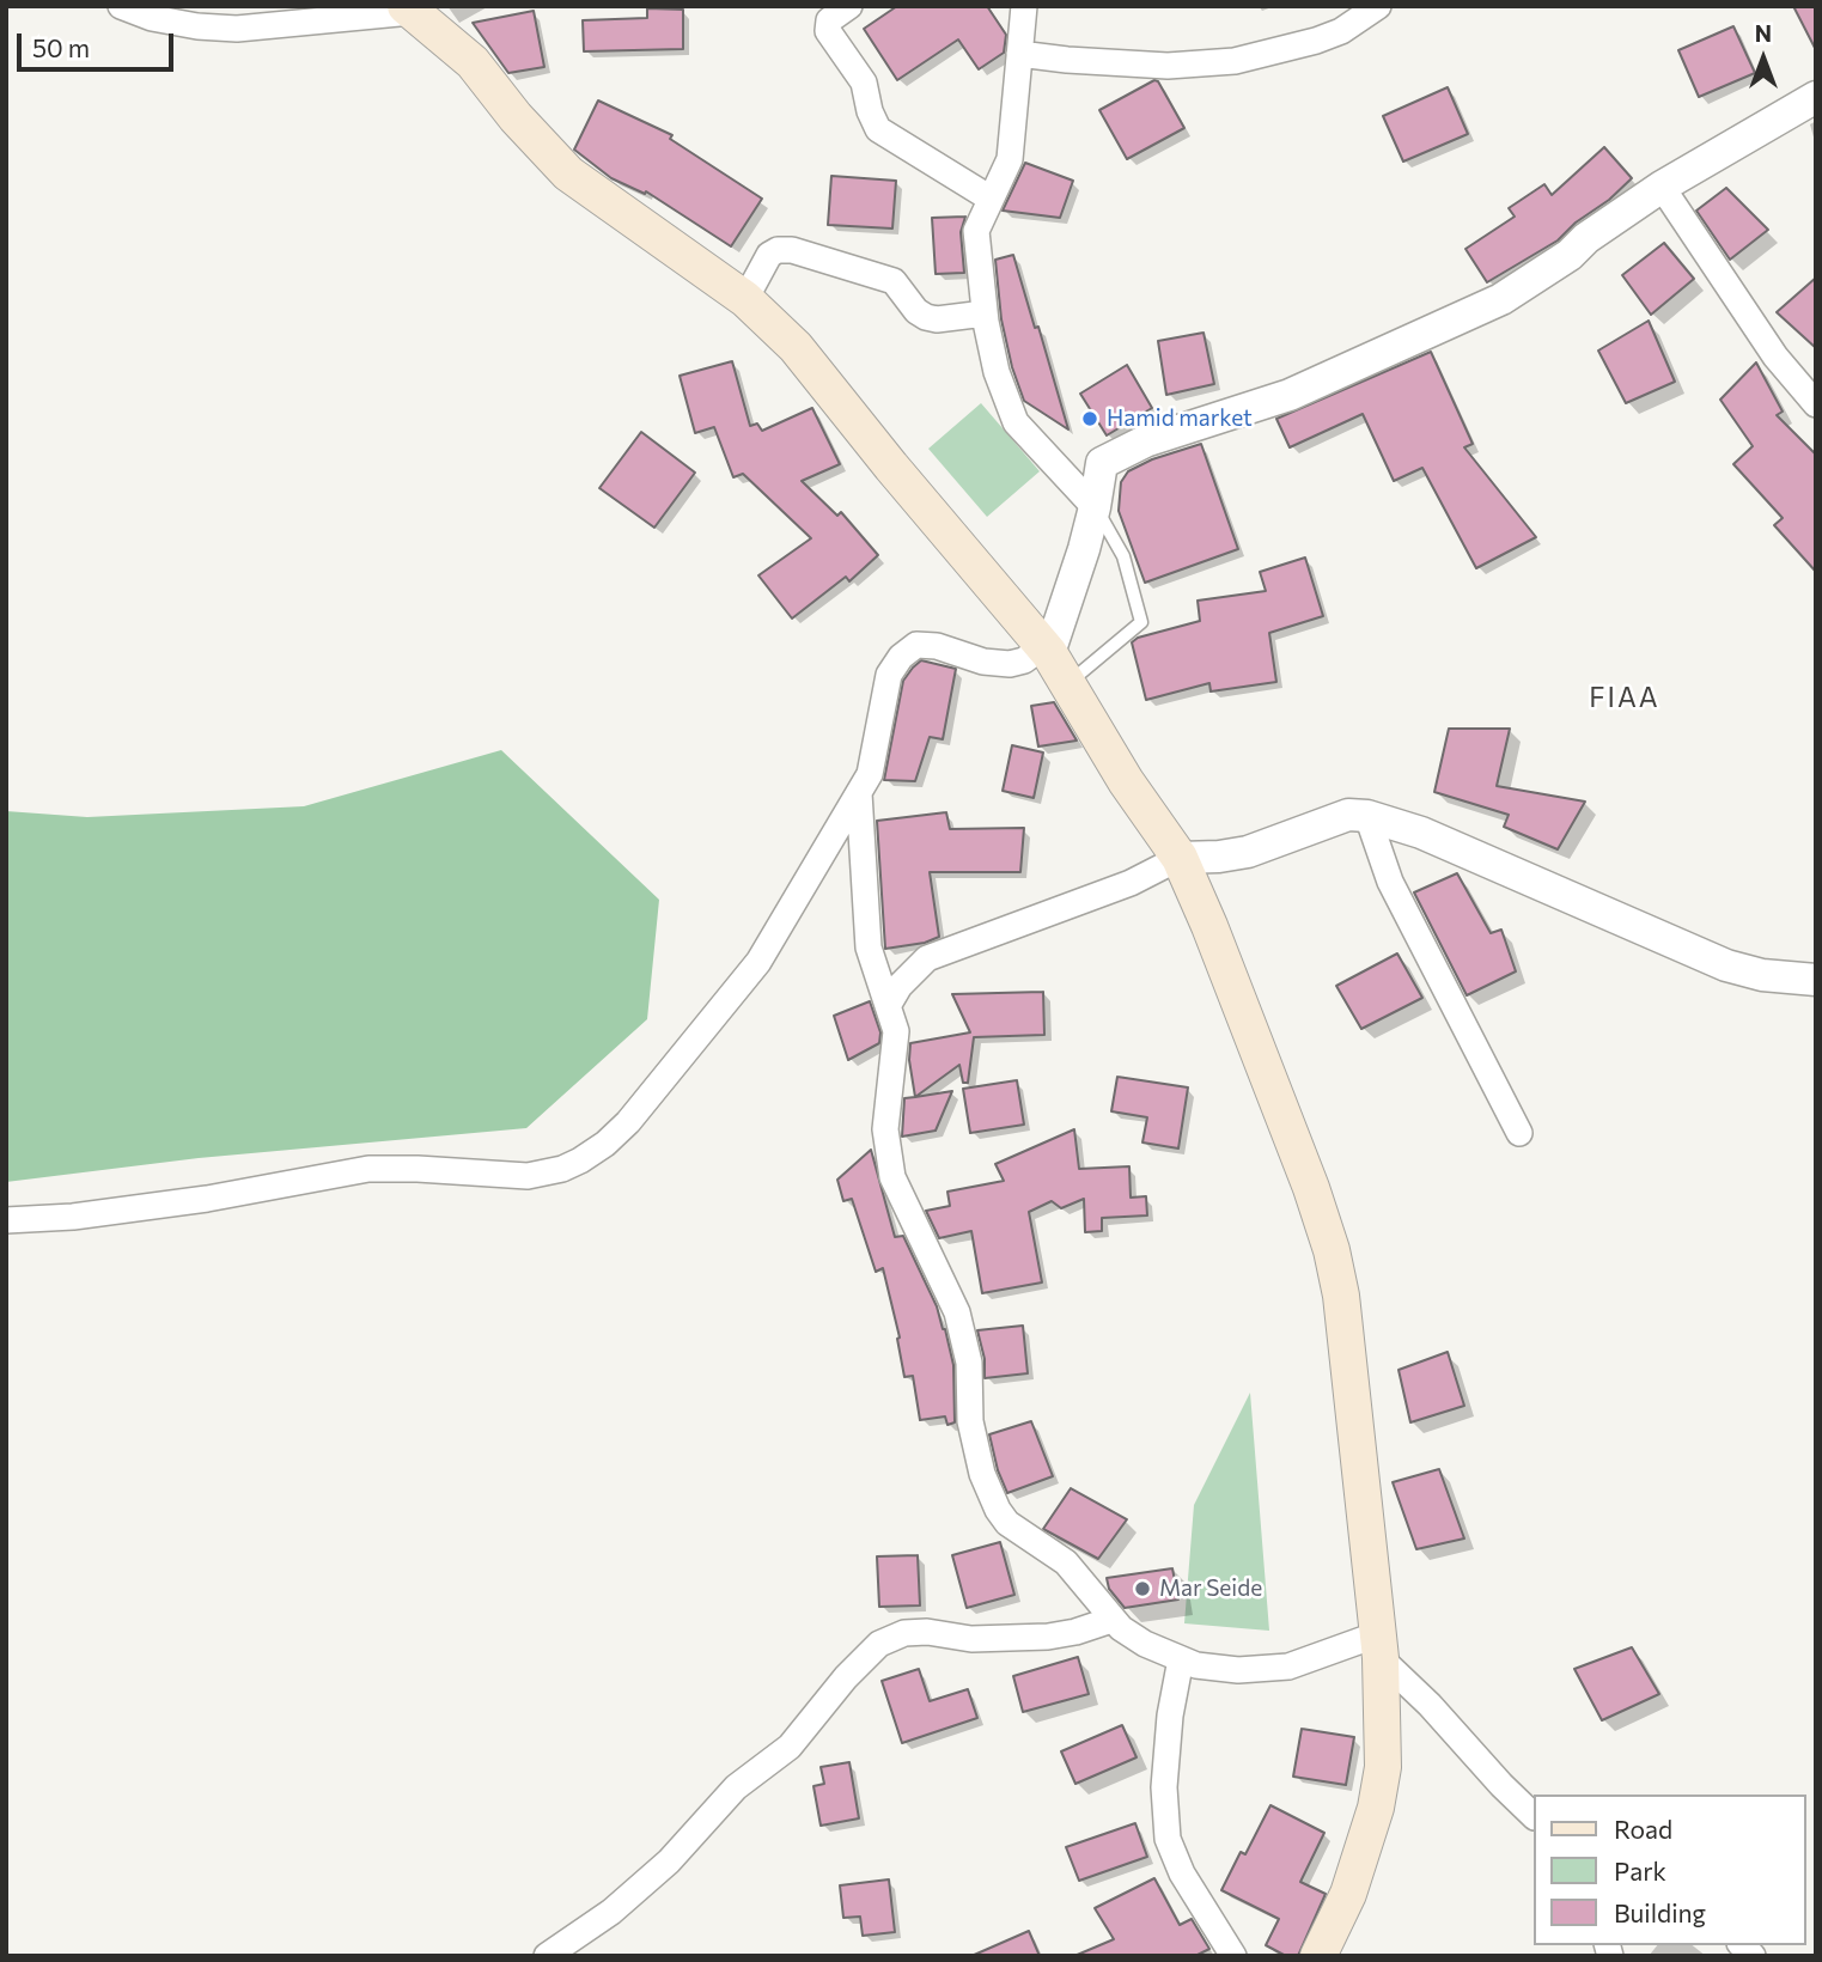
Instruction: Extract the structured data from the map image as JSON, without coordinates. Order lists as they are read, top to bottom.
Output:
{
  "districts": ["FIAA"],
  "places": ["Hamid market", "Mar Seide"],
  "legend": ["Road", "Park", "Building"],
  "scale_bar": "50 m",
  "north": "top"
}
